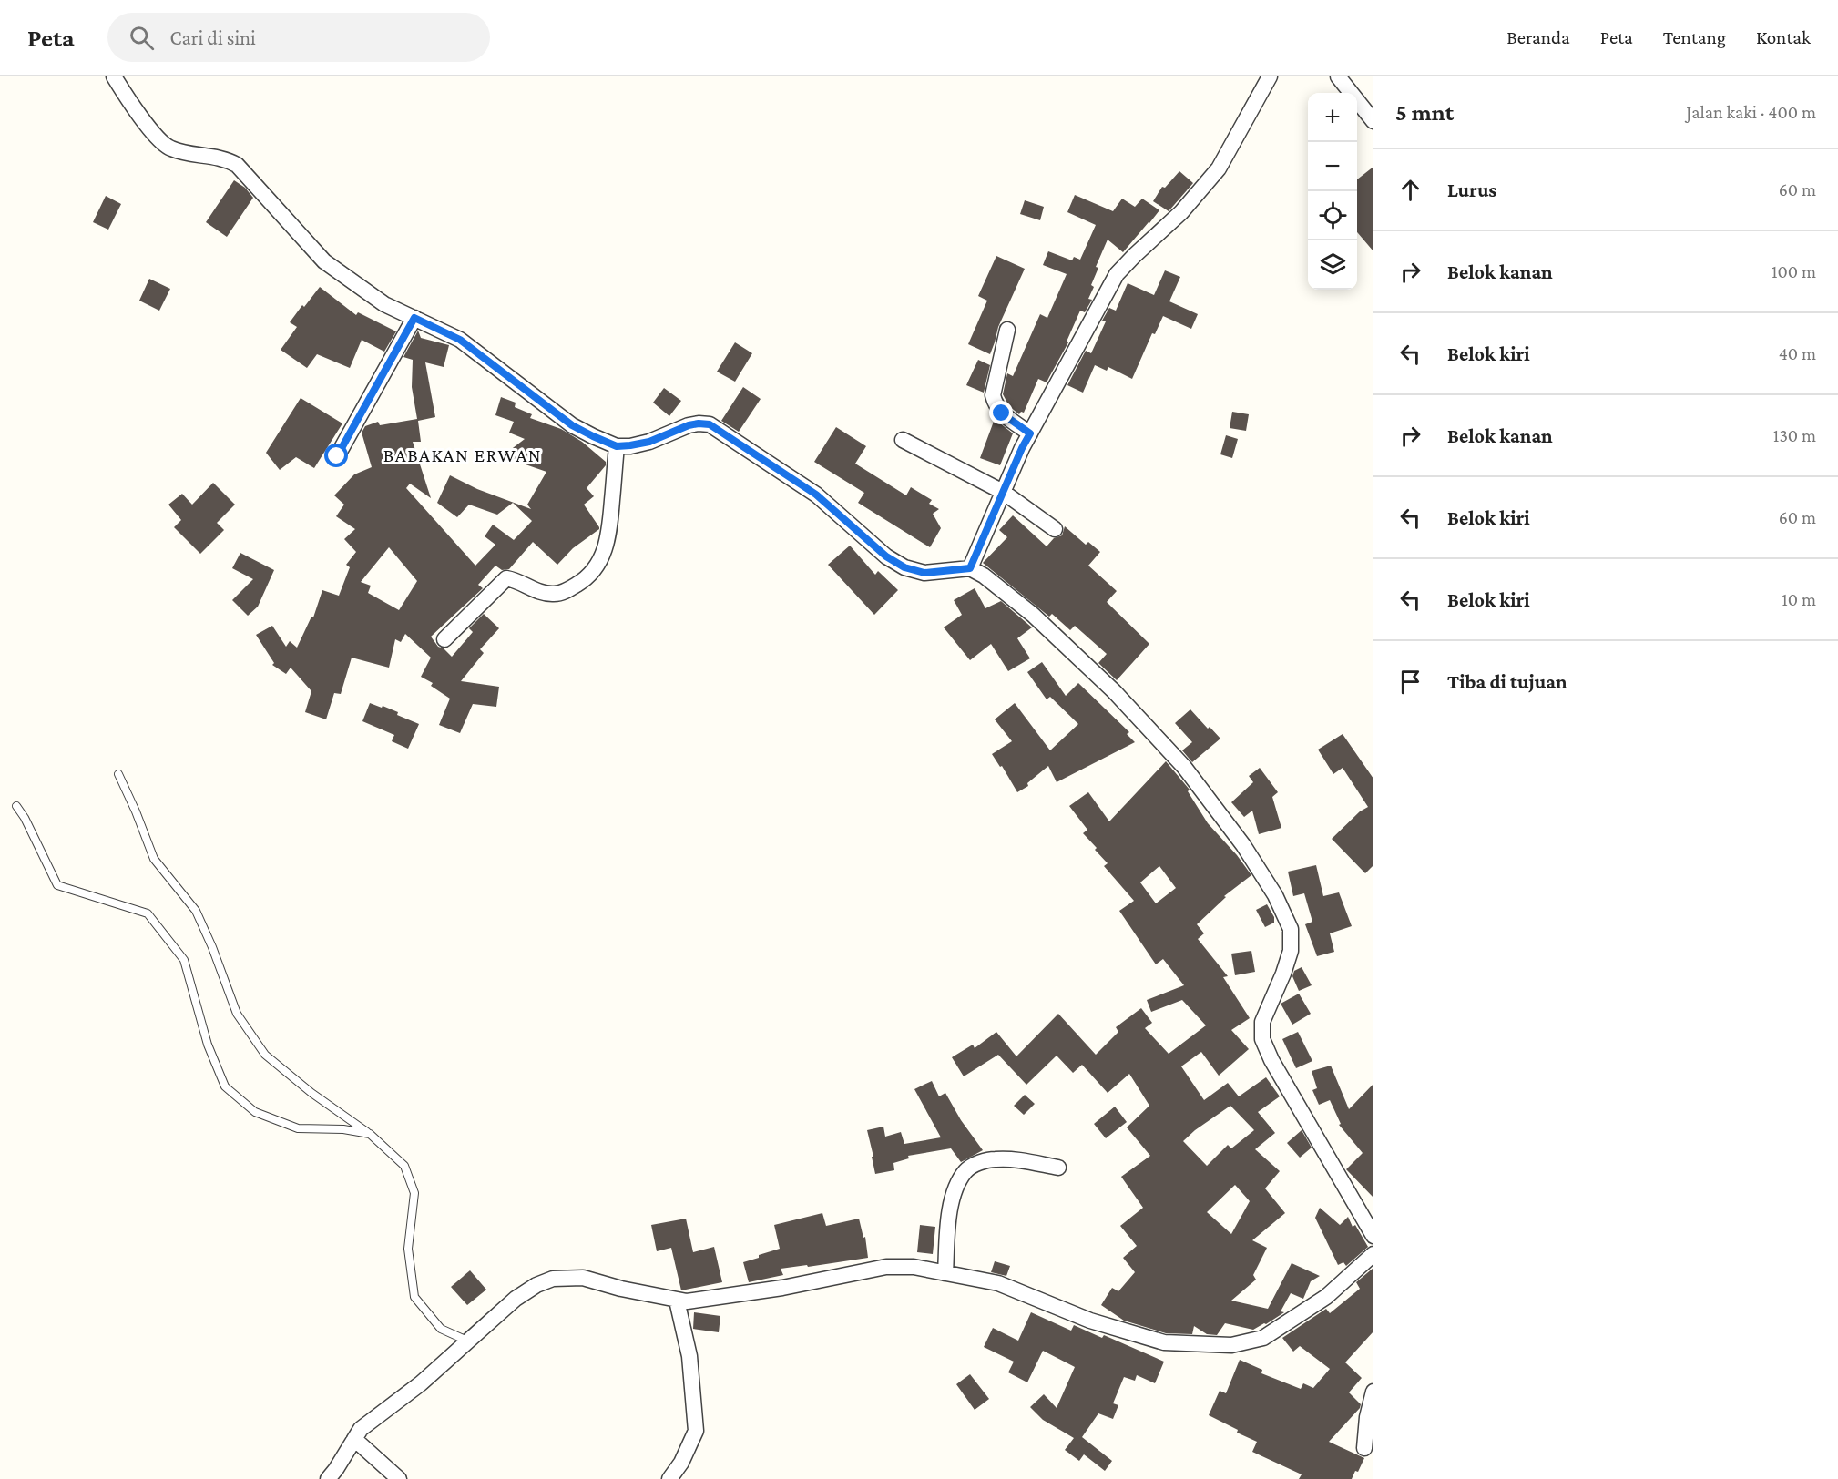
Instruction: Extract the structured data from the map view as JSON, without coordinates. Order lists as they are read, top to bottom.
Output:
{
  "districts": ["BABAKAN ERWAN"],
  "page": {
    "header": "Peta",
    "search": "Cari di sini",
    "nav": [
      "Beranda",
      "Peta",
      "Tentang",
      "Kontak"
    ],
    "heading": ["5 mnt", "Jalan kaki · 400 m"],
    "map_buttons": ["+", "−"],
    "list": [
      ["Lurus", "60 m"],
      ["Belok kanan", "100 m"],
      ["Belok kiri", "40 m"],
      ["Belok kanan", "130 m"],
      ["Belok kiri", "60 m"],
      ["Belok kiri", "10 m"],
      "Tiba di tujuan"
    ]
  }
}
